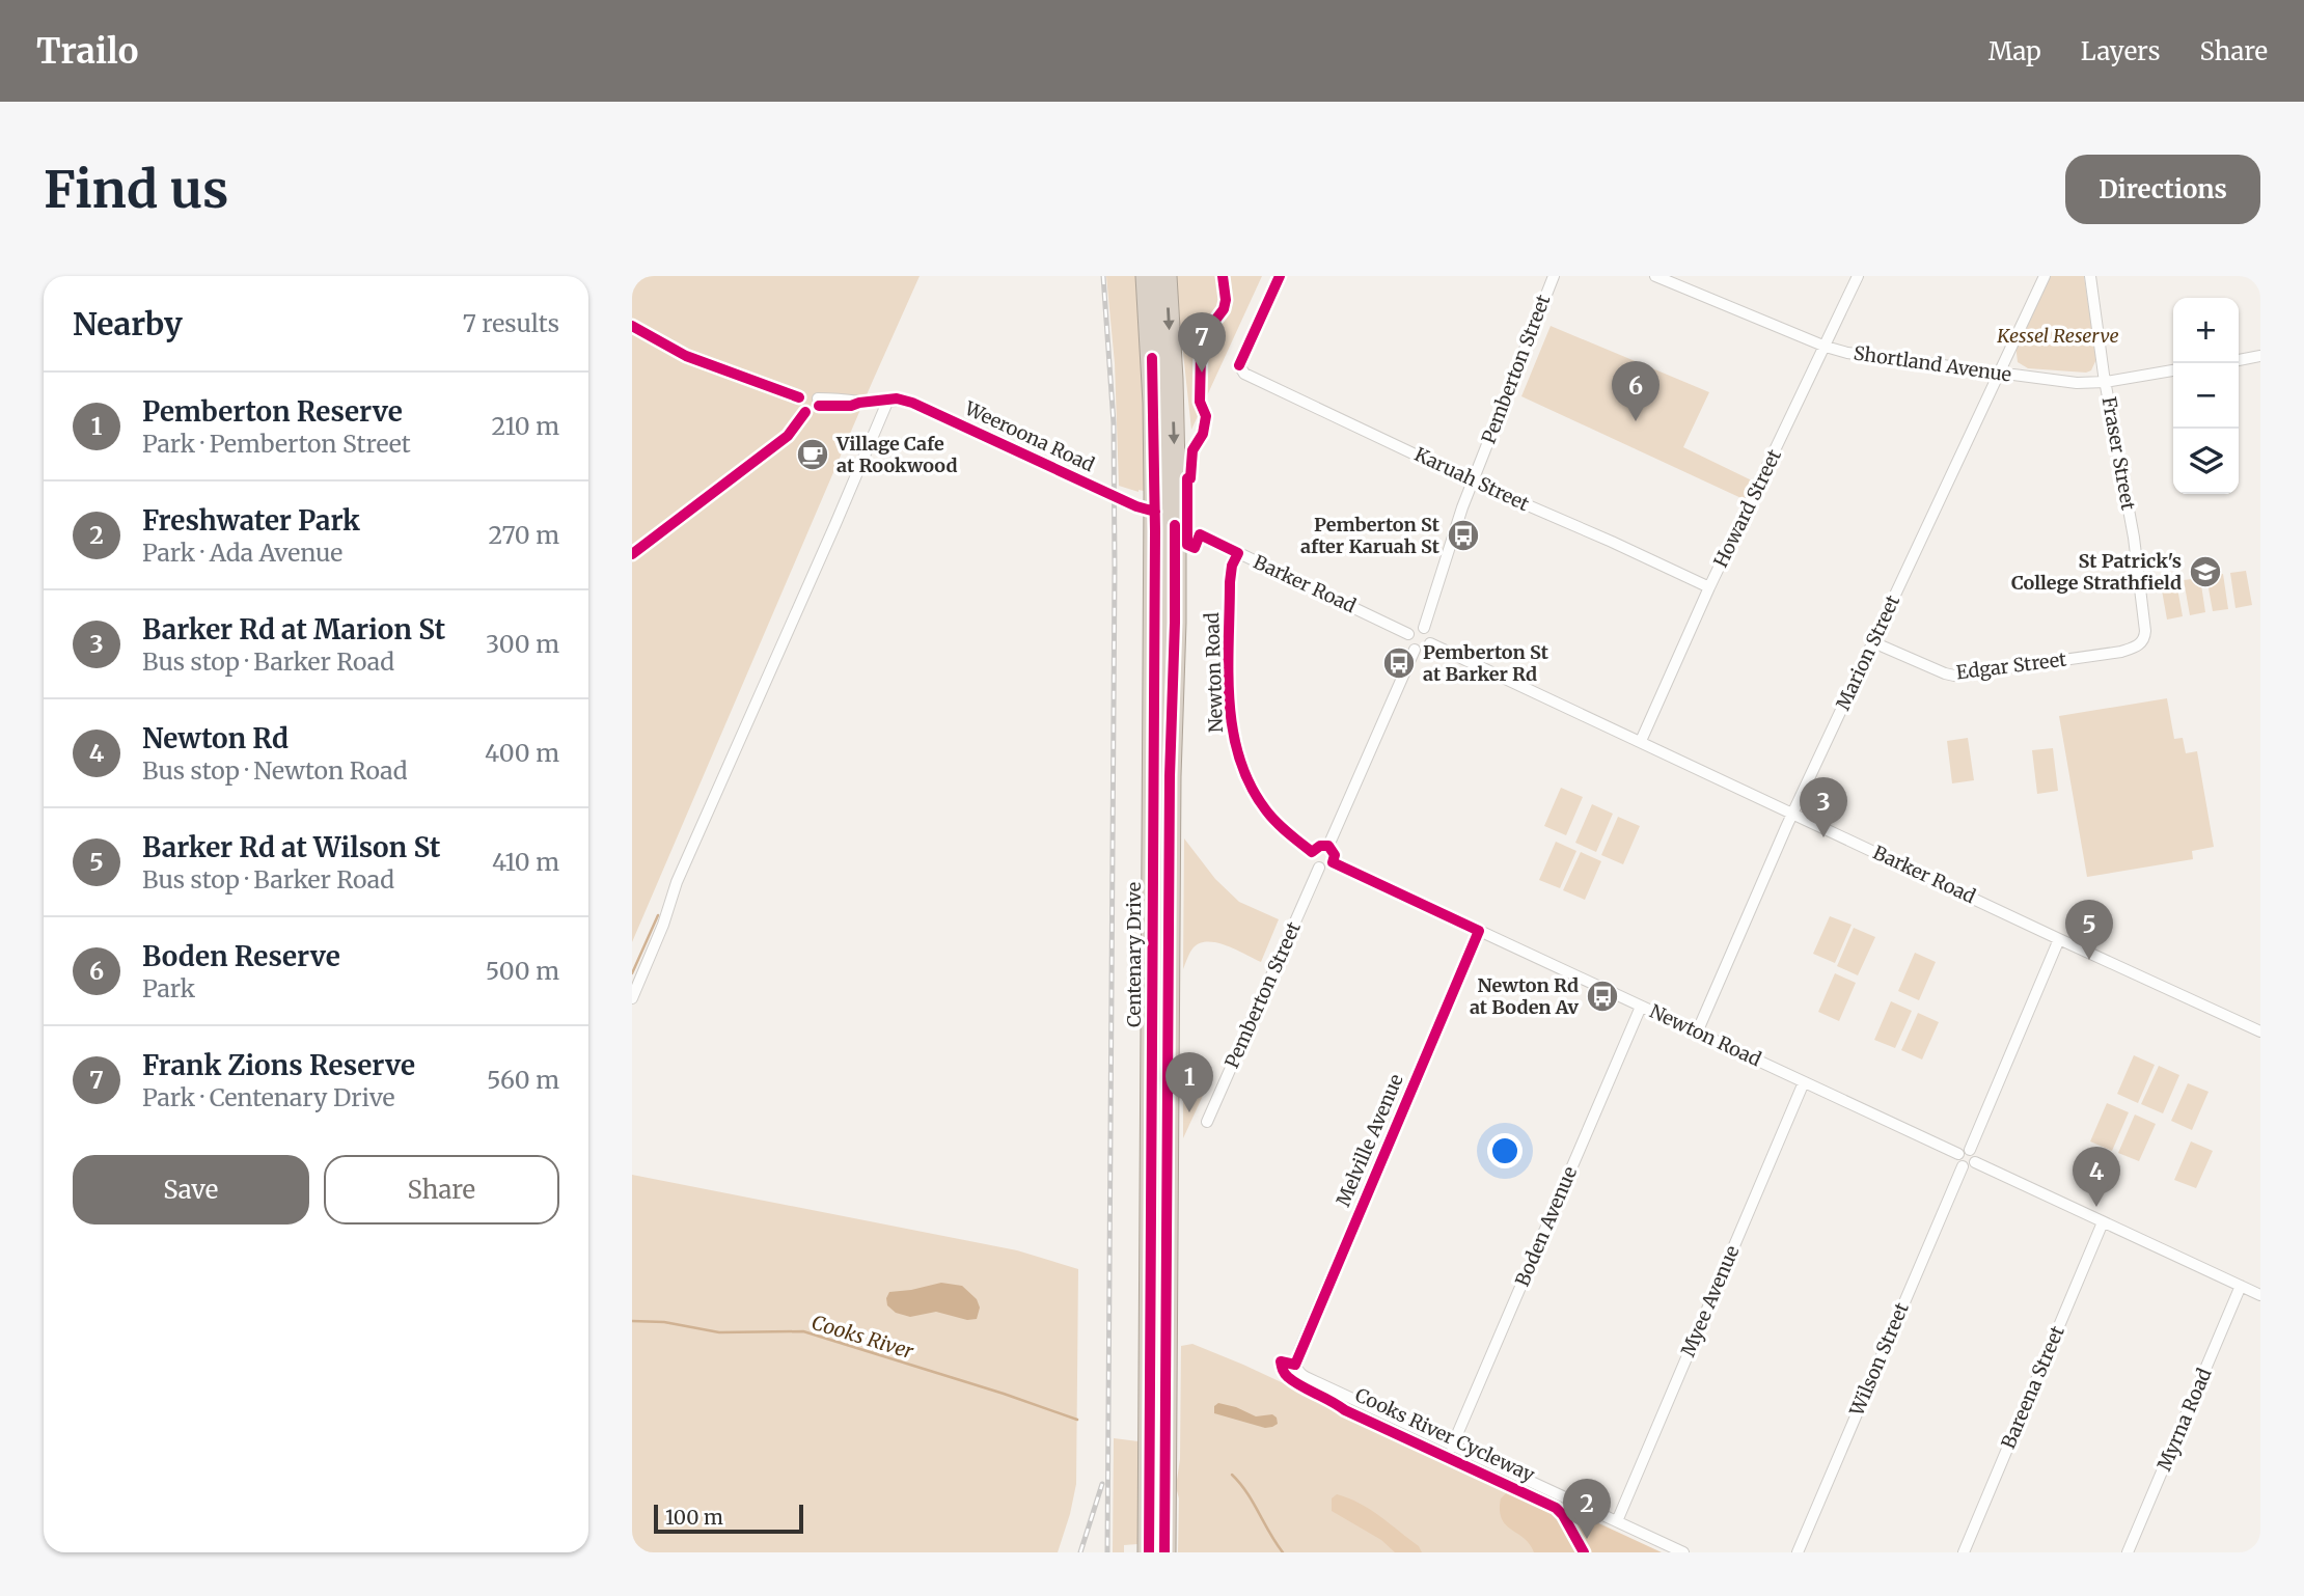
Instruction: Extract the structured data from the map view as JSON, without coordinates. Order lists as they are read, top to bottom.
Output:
{
  "streets": {
    "highway": ["Centenary Drive"],
    "street": [
      "Shortland Avenue",
      "Pemberton Street",
      "Weeroona Road",
      "Fraser Street",
      "Karuah Street",
      "Howard Street",
      "Barker Road",
      "Marion Street",
      "Edgar Street",
      "Newton Road",
      "Melville Avenue",
      "Boden Avenue",
      "Myee Avenue",
      "Wilson Street",
      "Bareena Street",
      "Myrna Road"
    ],
    "cycle path": ["Cooks River Cycleway"]
  },
  "crossings": [
    ["Shortland Avenue", "Fraser Street"],
    ["Shortland Avenue", "Howard Street"],
    ["Shortland Avenue", "Marion Street"],
    ["Pemberton Street", "Karuah Street"],
    ["Pemberton Street", "Barker Road"],
    ["Pemberton Street", "Newton Road"],
    ["Weeroona Road", "Centenary Drive"],
    ["Fraser Street", "Edgar Street"],
    ["Karuah Street", "Howard Street"],
    ["Howard Street", "Barker Road"],
    ["Barker Road", "Marion Street"],
    ["Barker Road", "Newton Road"],
    ["Marion Street", "Edgar Street"],
    ["Marion Street", "Newton Road"],
    ["Newton Road", "Melville Avenue"],
    ["Newton Road", "Boden Avenue"],
    ["Newton Road", "Myee Avenue"],
    ["Newton Road", "Wilson Street"],
    ["Melville Avenue", "Boden Avenue"]
  ],
  "water": ["Cooks River"],
  "parks": ["Kessel Reserve"],
  "places": {
    "cafe": ["Village Cafe at Rookwood"],
    "bus stop": ["Pemberton St after Karuah St", "Pemberton St at Barker Rd", "Newton Rd at Boden Av"],
    "school or university": ["St Patrick's College Strathfield"]
  },
  "scale_bar": "100 m",
  "page": {
    "header": "Trailo",
    "nav": ["Map", "Layers", "Share"],
    "buttons": [
      "Directions",
      ["Save", "Share"]
    ],
    "title": "Find us",
    "heading": ["Nearby", "7 results"],
    "map_buttons": ["+", "−"],
    "pins": [
      "7",
      "6",
      "3",
      "5",
      "1",
      "4",
      "2"
    ],
    "list": [
      {
        "mark": "1",
        "name": "Pemberton Reserve",
        "note": "Park · Pemberton Street",
        "value": "210 m"
      },
      {
        "mark": "2",
        "name": "Freshwater Park",
        "note": "Park · Ada Avenue",
        "value": "270 m"
      },
      {
        "mark": "3",
        "name": "Barker Rd at Marion St",
        "note": "Bus stop · Barker Road",
        "value": "300 m"
      },
      {
        "mark": "4",
        "name": "Newton Rd",
        "note": "Bus stop · Newton Road",
        "value": "400 m"
      },
      {
        "mark": "5",
        "name": "Barker Rd at Wilson St",
        "note": "Bus stop · Barker Road",
        "value": "410 m"
      },
      {
        "mark": "6",
        "name": "Boden Reserve",
        "note": "Park",
        "value": "500 m"
      },
      {
        "mark": "7",
        "name": "Frank Zions Reserve",
        "note": "Park · Centenary Drive",
        "value": "560 m"
      }
    ],
    "scale": "100 m"
  }
}
